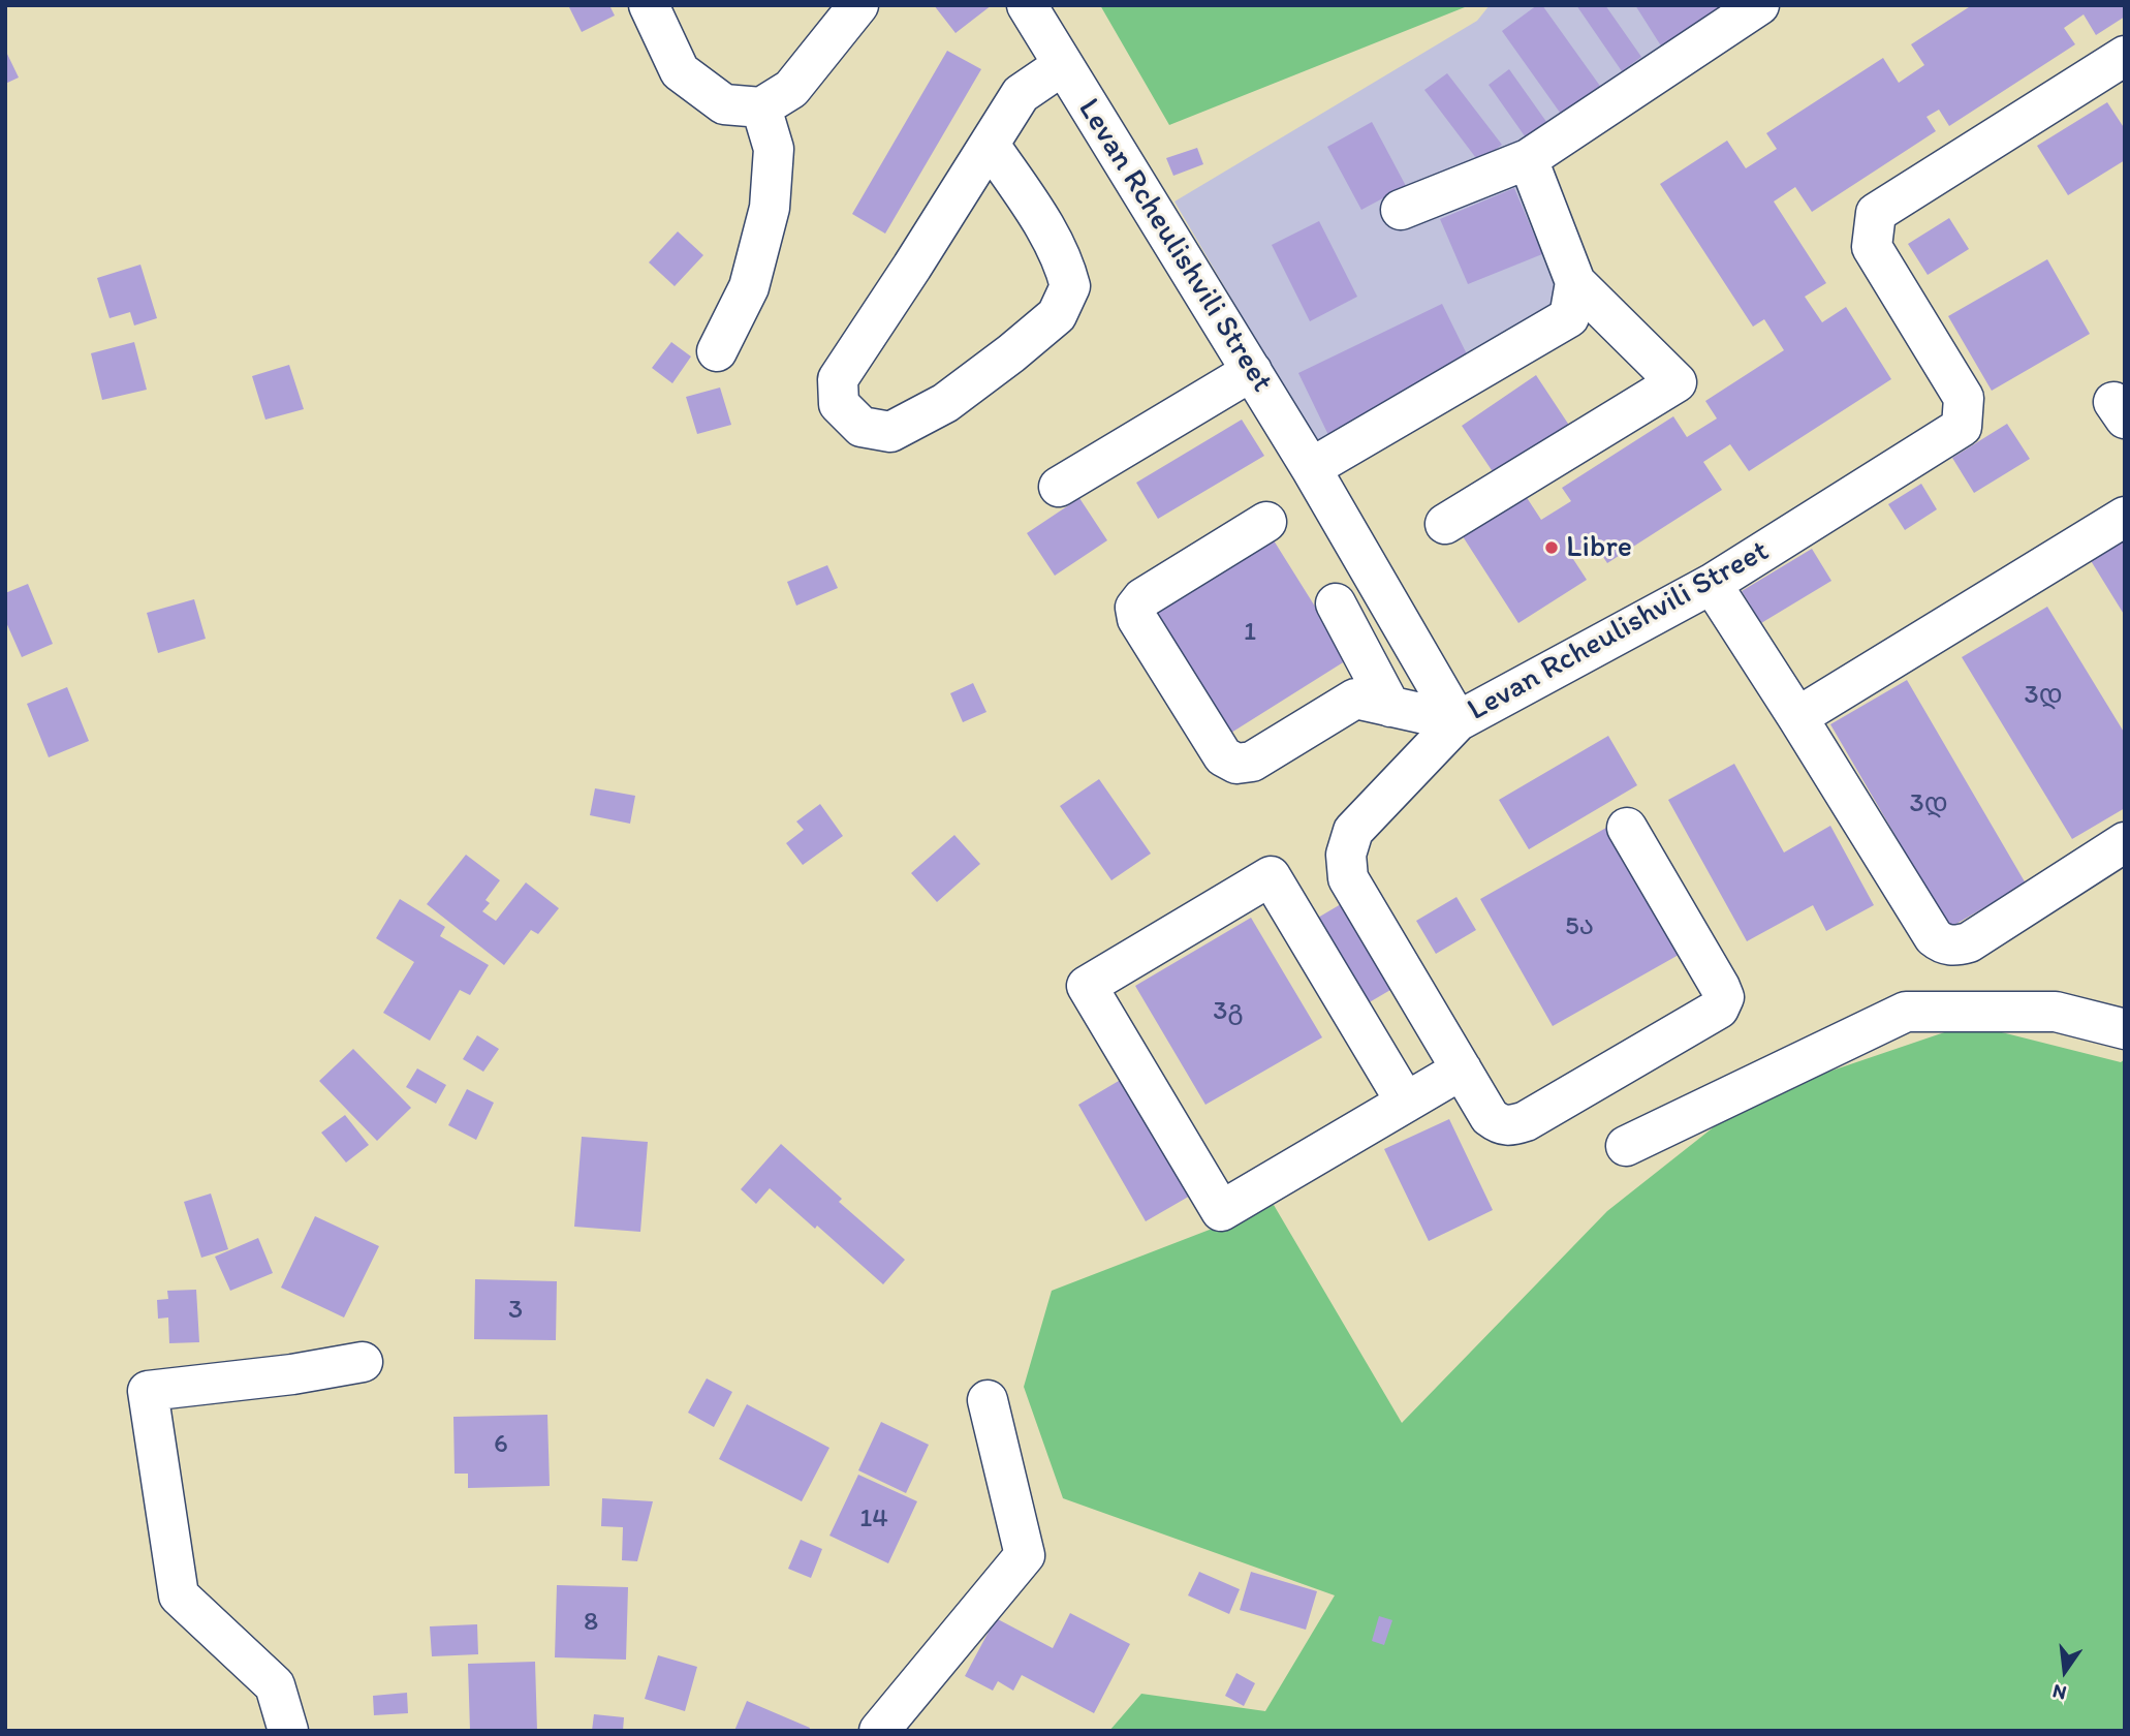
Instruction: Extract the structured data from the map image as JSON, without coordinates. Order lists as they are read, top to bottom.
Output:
{
  "streets": {
    "street": ["Levan Rcheulishvili Street"]
  },
  "places": ["Libre"],
  "house_numbers": [
    "1",
    "3დ",
    "3დ",
    "5ა",
    "3გ",
    "3",
    "6",
    "14",
    "8"
  ],
  "north": "bottom"
}
